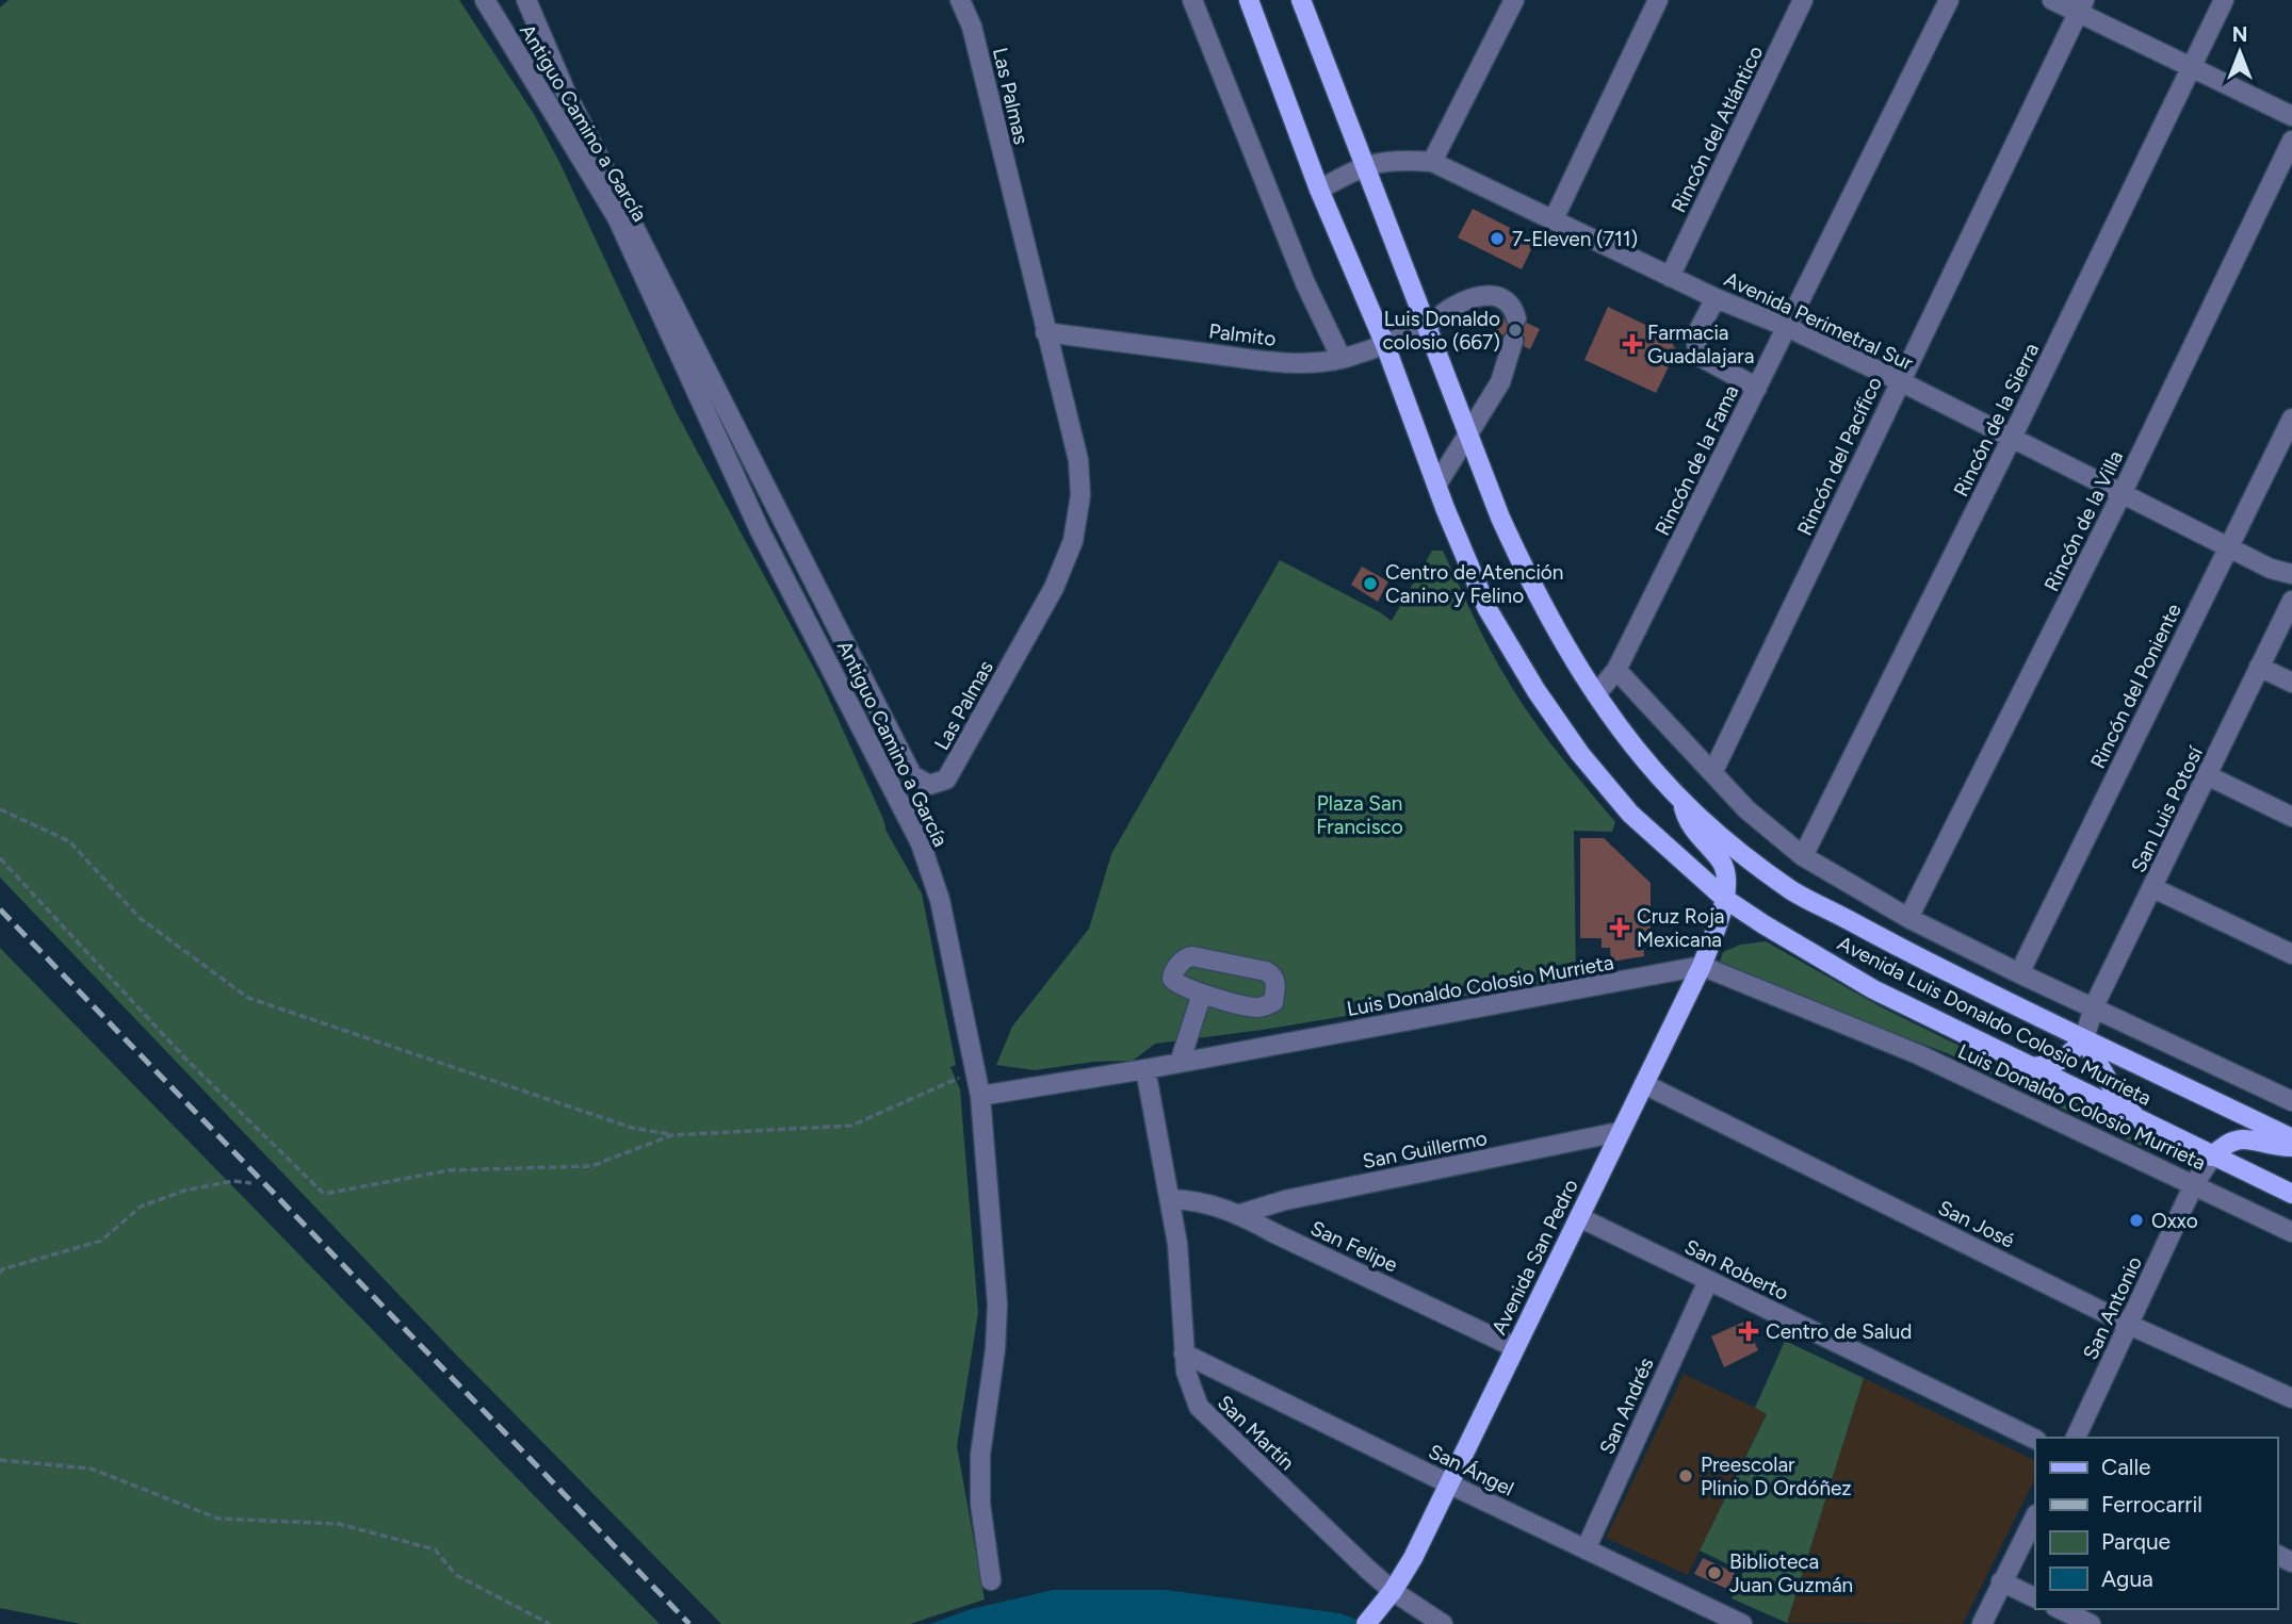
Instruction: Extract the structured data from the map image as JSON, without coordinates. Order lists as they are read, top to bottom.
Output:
{
  "streets": {
    "main road": ["Avenida Luis Donaldo Colosio Murrieta", "Avenida San Pedro"],
    "street": [
      "Las Palmas",
      "Antiguo Camino a García",
      "Rincón del Atlántico",
      "Avenida Perimetral Sur",
      "Palmito",
      "Rincón de la Sierra",
      "Rincón del Pacífico",
      "Rincón de la Fama",
      "Rincón de la Villa",
      "Rincón del Poniente",
      "San Luis Potosí",
      "Luis Donaldo Colosio Murrieta",
      "San Guillermo",
      "San José",
      "San Felipe",
      "San Roberto",
      "San Antonio",
      "San Andrés",
      "San Martín",
      "San Ángel"
    ]
  },
  "crossings": [
    ["Las Palmas", "Palmito"],
    ["Antiguo Camino a García", "Luis Donaldo Colosio Murrieta"],
    ["Rincón del Atlántico", "Avenida Perimetral Sur"],
    ["Avenida Perimetral Sur", "Rincón de la Sierra"],
    ["Avenida Perimetral Sur", "Rincón del Pacífico"],
    ["Avenida Perimetral Sur", "Rincón de la Fama"],
    ["Avenida Perimetral Sur", "Rincón de la Villa"],
    ["Avenida Perimetral Sur", "Rincón del Poniente"],
    ["Avenida Perimetral Sur", "Avenida Luis Donaldo Colosio Murrieta"],
    ["Palmito", "Avenida Luis Donaldo Colosio Murrieta"],
    ["Rincón de la Fama", "Avenida Luis Donaldo Colosio Murrieta"],
    ["San Luis Potosí", "Avenida Luis Donaldo Colosio Murrieta"],
    ["Luis Donaldo Colosio Murrieta", "Avenida San Pedro"],
    ["Luis Donaldo Colosio Murrieta", "San Antonio"],
    ["Luis Donaldo Colosio Murrieta", "San Martín"],
    ["Avenida Luis Donaldo Colosio Murrieta", "Avenida San Pedro"],
    ["Avenida Luis Donaldo Colosio Murrieta", "San Antonio"],
    ["San Guillermo", "San Felipe"],
    ["San Guillermo", "Avenida San Pedro"],
    ["San José", "Avenida San Pedro"],
    ["San José", "San Antonio"],
    ["San Felipe", "Avenida San Pedro"],
    ["San Felipe", "San Martín"],
    ["Avenida San Pedro", "San Roberto"],
    ["Avenida San Pedro", "San Martín"],
    ["Avenida San Pedro", "San Ángel"],
    ["San Roberto", "San Andrés"],
    ["San Andrés", "San Ángel"],
    ["San Martín", "San Ángel"]
  ],
  "parks": ["Plaza San Francisco"],
  "places": {
    "other": [
      "7-Eleven (711)",
      "Luis Donaldo colosio (667)",
      "Centro de Atención Canino y Felino",
      "Oxxo",
      "Preescolar Plinio D Ordóñez",
      "Biblioteca Juan Guzmán"
    ],
    "health": ["Farmacia Guadalajara", "Cruz Roja Mexicana", "Centro de Salud"]
  },
  "legend": [
    "Calle",
    "Ferrocarril",
    "Parque",
    "Agua"
  ],
  "north": "top"
}
